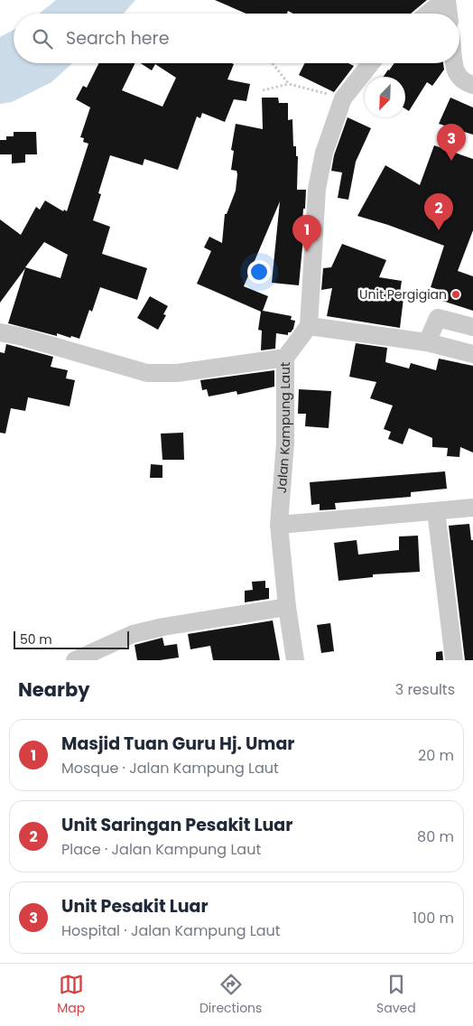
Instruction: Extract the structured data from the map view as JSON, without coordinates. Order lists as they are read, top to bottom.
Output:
{
  "streets": {
    "street": ["Jalan Kampung Laut"]
  },
  "places": ["Unit Pergigian"],
  "scale_bar": "50 m",
  "north": "bottom left",
  "page": {
    "search": "Search here",
    "pins": ["3", "2", "1"],
    "scale": "50 m",
    "heading": ["Nearby", "3 results"],
    "list": [
      {
        "mark": "1",
        "name": "Masjid Tuan Guru Hj. Umar",
        "note": "Mosque · Jalan Kampung Laut",
        "value": "20 m"
      },
      {
        "mark": "2",
        "name": "Unit Saringan Pesakit Luar",
        "note": "Place · Jalan Kampung Laut",
        "value": "80 m"
      },
      {
        "mark": "3",
        "name": "Unit Pesakit Luar",
        "note": "Hospital · Jalan Kampung Laut",
        "value": "100 m"
      }
    ],
    "nav": ["Map", "Directions", "Saved"]
  }
}
